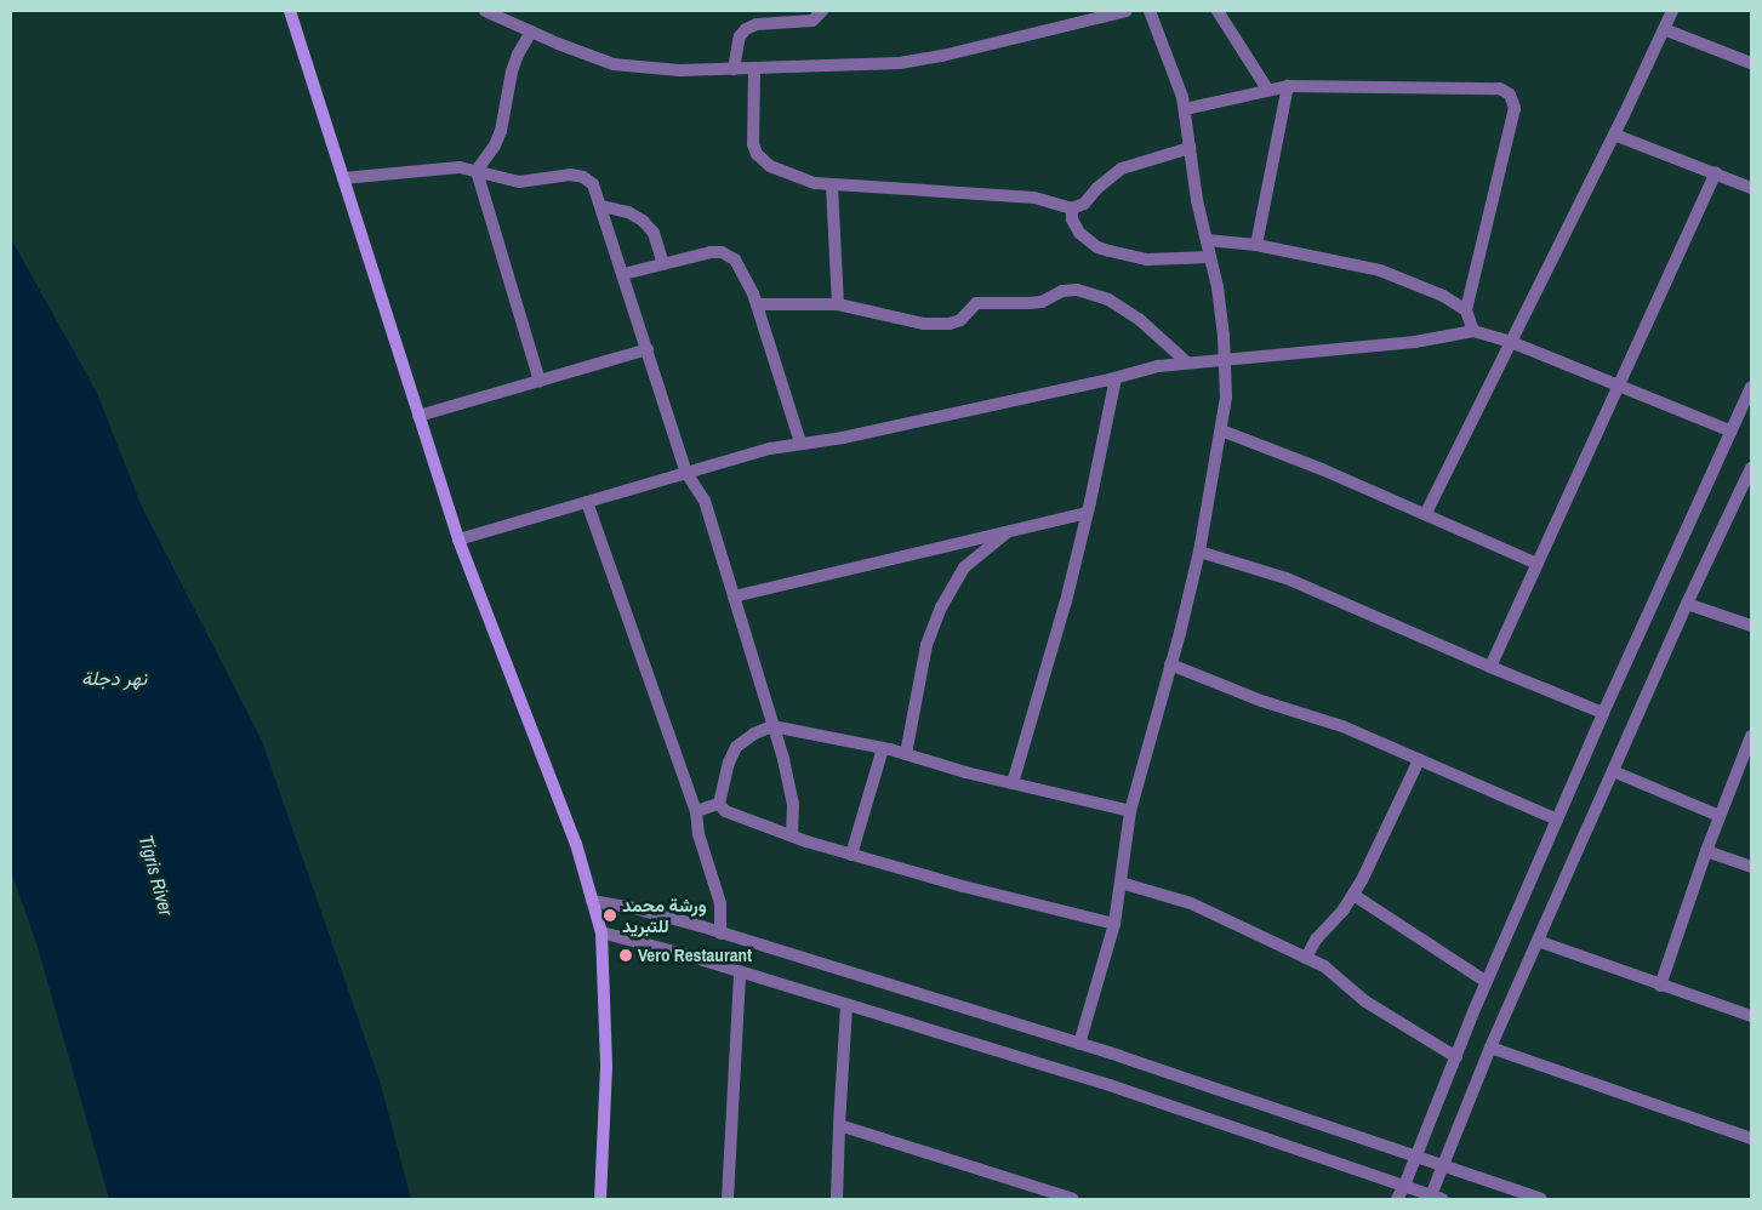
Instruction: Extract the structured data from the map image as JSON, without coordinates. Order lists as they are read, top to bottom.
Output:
{
  "water": ["نهر دجلة", "Tigris River"],
  "places": ["ورشة محمد للتبريد", "Vero Restaurant"]
}
